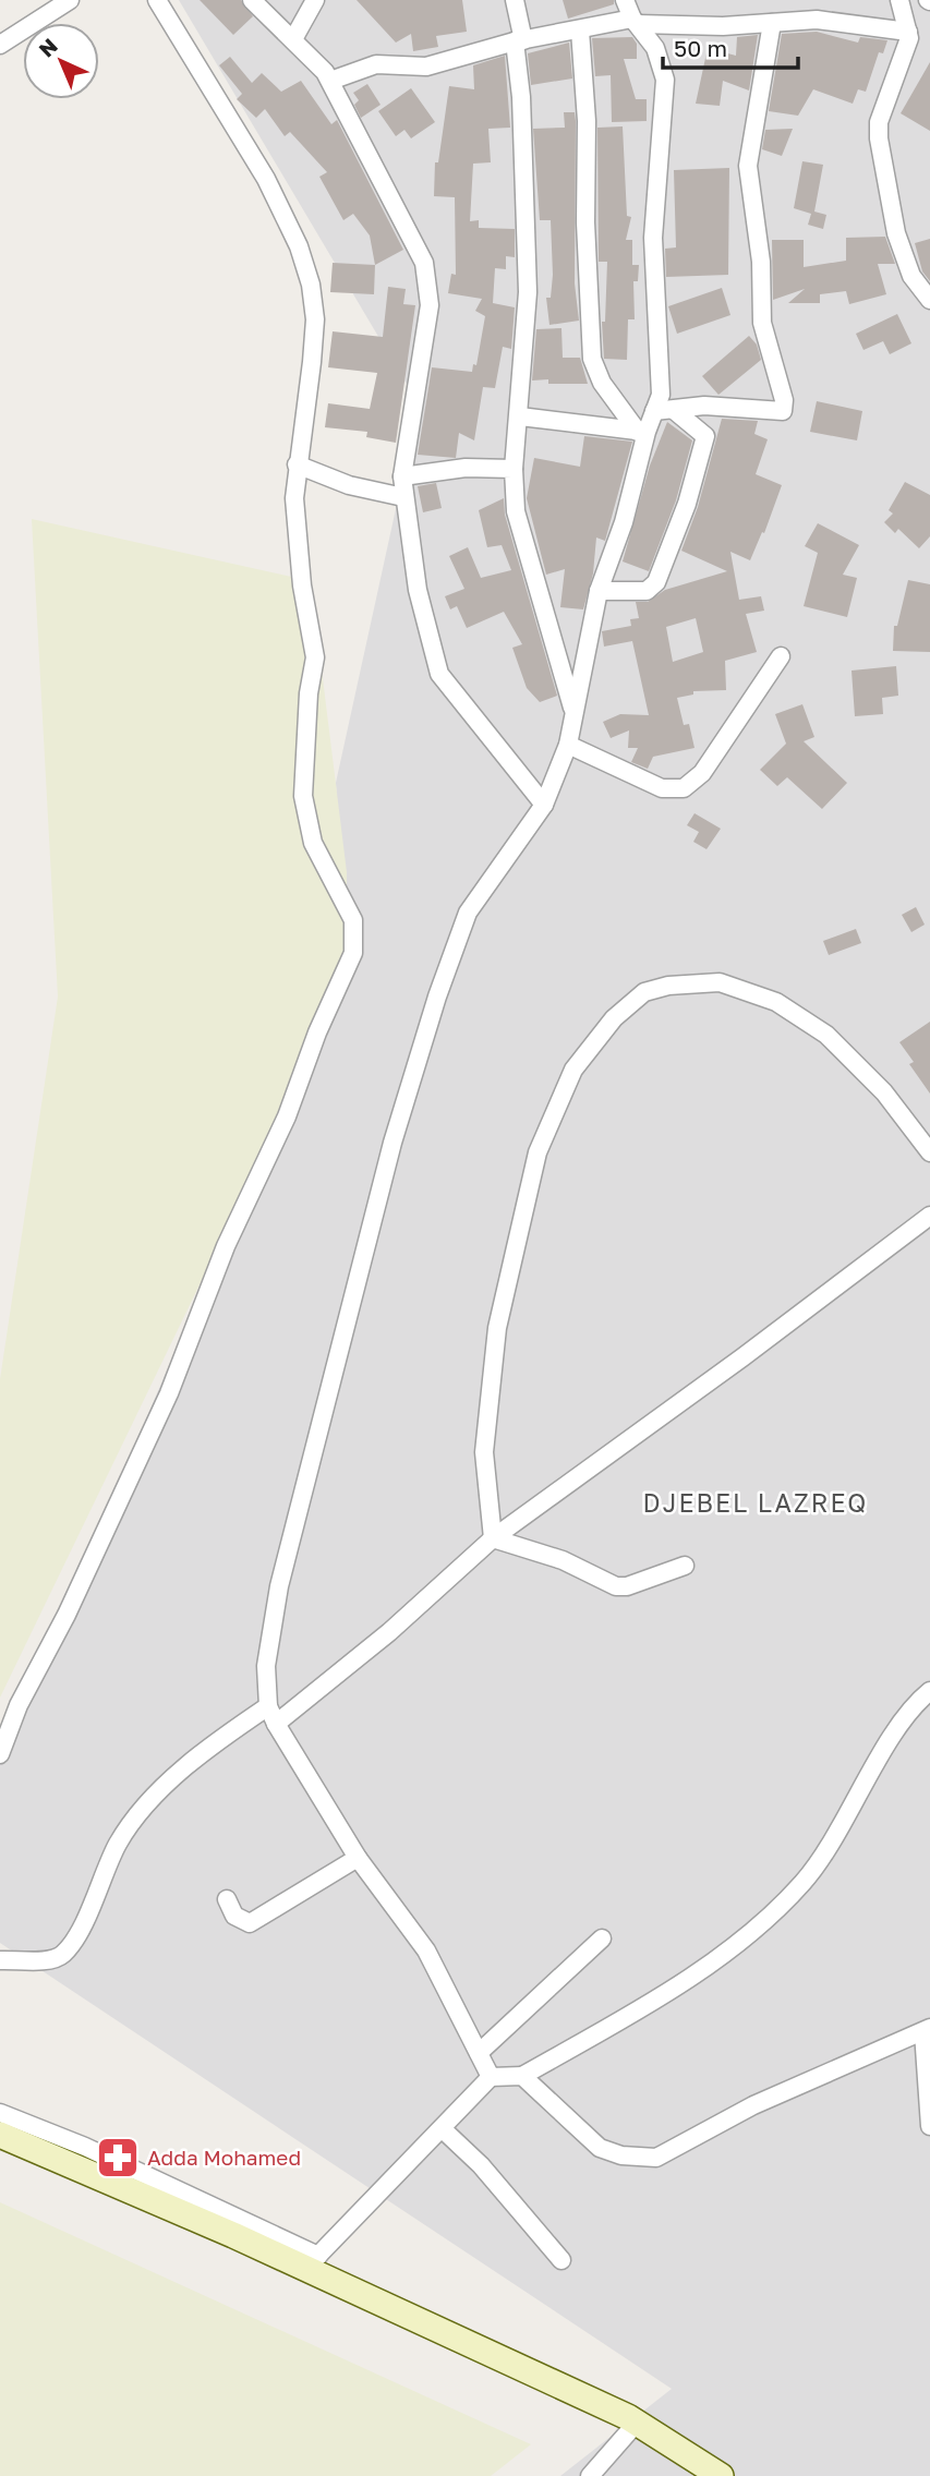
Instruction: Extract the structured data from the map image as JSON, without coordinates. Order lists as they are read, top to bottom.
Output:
{
  "districts": ["DJEBEL LAZREQ"],
  "places": {
    "pharmacy": ["Adda Mohamed"]
  },
  "scale_bar": "50 m",
  "north": "top left"
}
